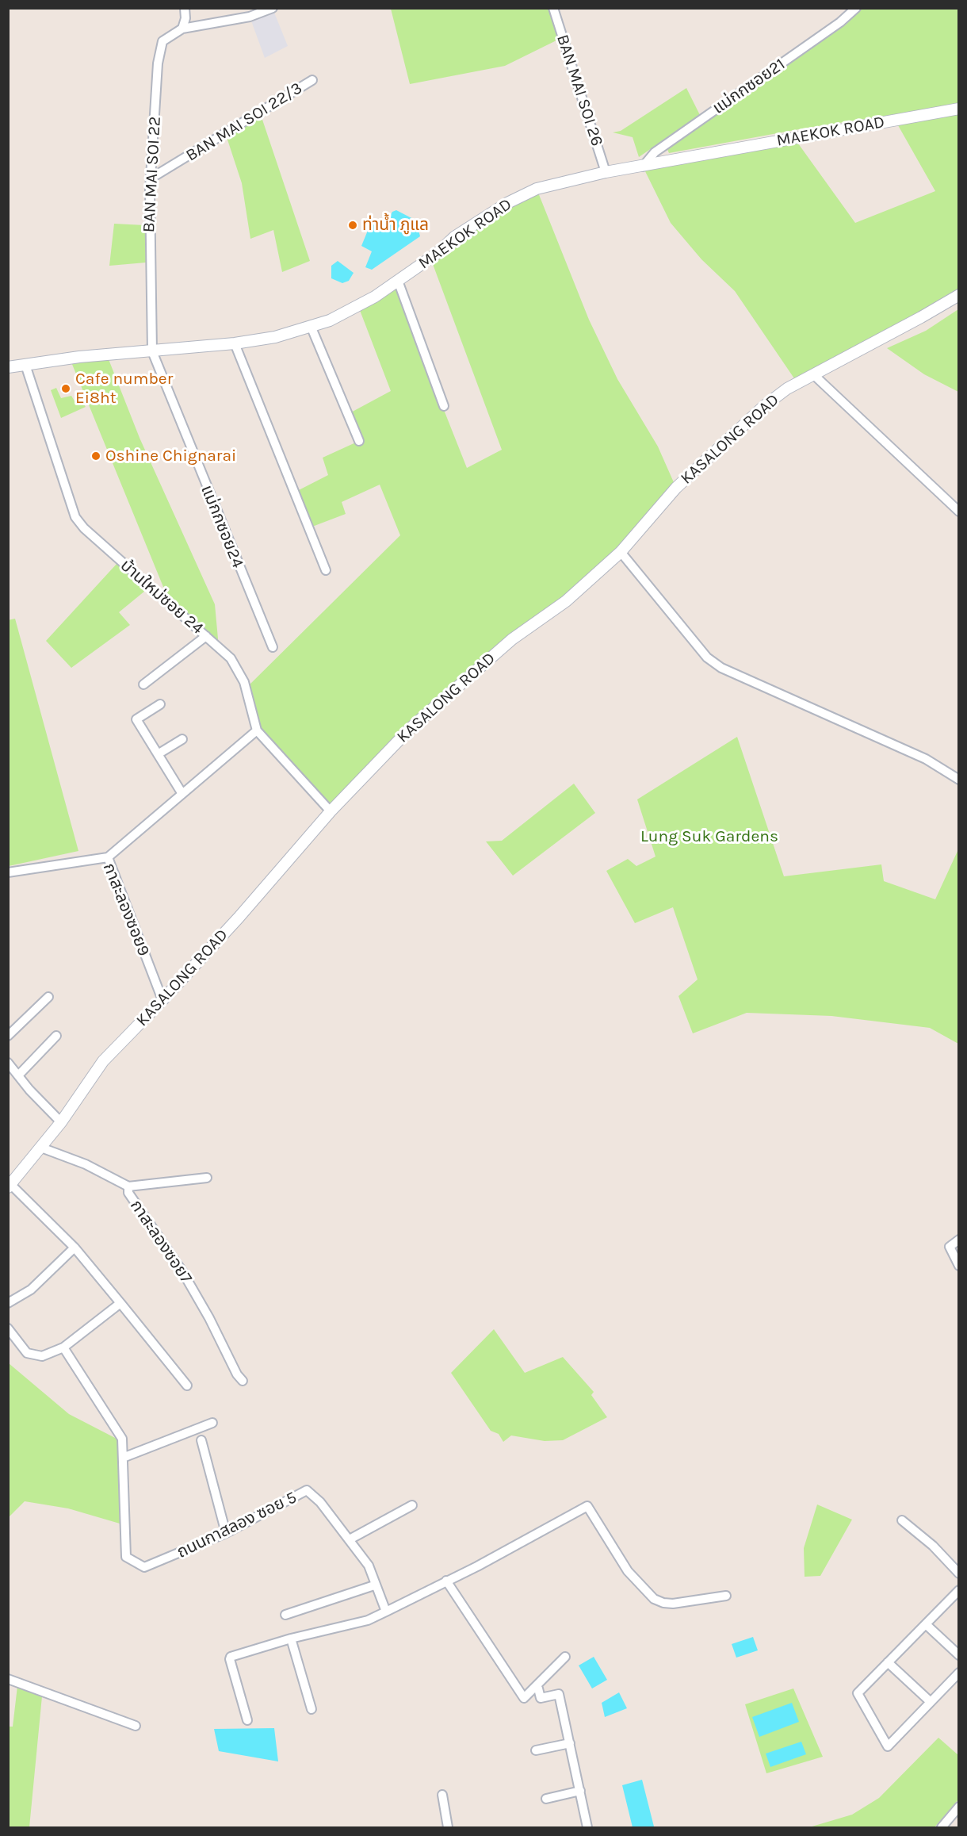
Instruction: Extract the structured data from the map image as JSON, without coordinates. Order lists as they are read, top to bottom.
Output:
{
  "streets": {
    "street": [
      "แม่กกซอย21",
      "BAN MAI SOI 26",
      "BAN MAI SOI 22/3",
      "MAEKOK ROAD",
      "BAN MAI SOI 22",
      "KASALONG ROAD",
      "แม่กกซอย24",
      "บ้านใหม่ซอย 24",
      "กาสะลองซอย9",
      "กาสะลองซอย7",
      "ถนนกาสลอง ซอย 5"
    ]
  },
  "crossings": [
    ["แม่กกซอย21", "MAEKOK ROAD"],
    ["BAN MAI SOI 26", "MAEKOK ROAD"],
    ["BAN MAI SOI 22/3", "BAN MAI SOI 22"],
    ["MAEKOK ROAD", "BAN MAI SOI 22"],
    ["MAEKOK ROAD", "แม่กกซอย24"],
    ["MAEKOK ROAD", "บ้านใหม่ซอย 24"],
    ["BAN MAI SOI 22", "แม่กกซอย24"],
    ["KASALONG ROAD", "บ้านใหม่ซอย 24"],
    ["KASALONG ROAD", "กาสะลองซอย9"],
    ["KASALONG ROAD", "กาสะลองซอย7"]
  ],
  "parks": ["Lung Suk Gardens"],
  "places": ["ท่าน้ำ ภูแล", "Cafe number Ei8ht", "Oshine Chignarai"]
}
